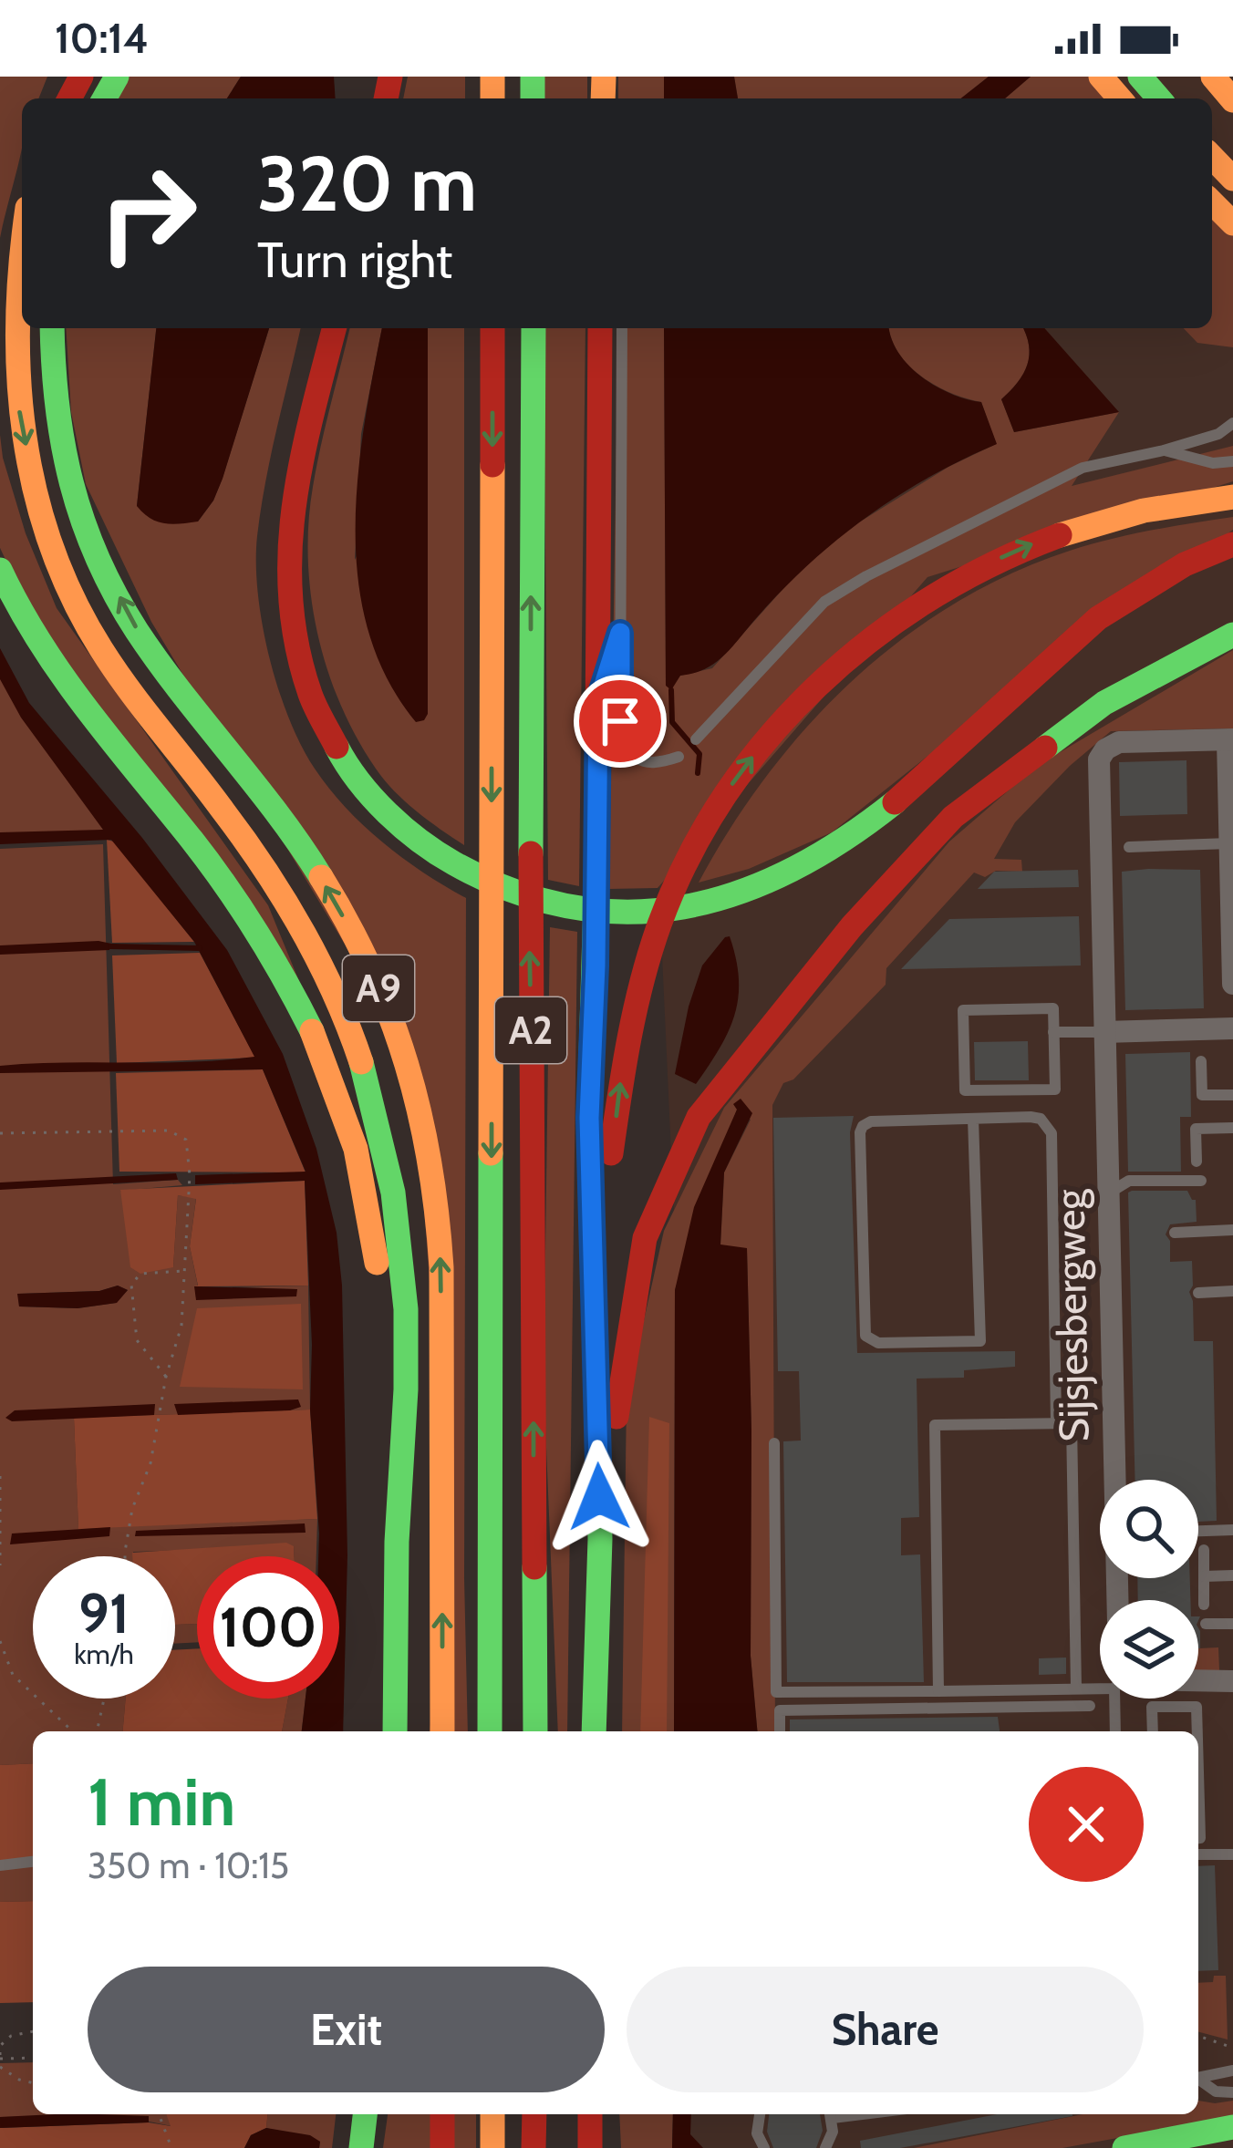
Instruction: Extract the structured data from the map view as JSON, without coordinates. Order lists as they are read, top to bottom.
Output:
{
  "streets": {
    "highway": ["A9", "A2"],
    "street": ["Sijsjesbergweg"]
  },
  "page": {
    "status": "10:14",
    "turn": ["320 m", "Turn right"],
    "speed": "91 km/h",
    "limit": "100",
    "heading": ["1 min", "350 m · 10:15"],
    "buttons": ["Exit", "Share"]
  }
}
